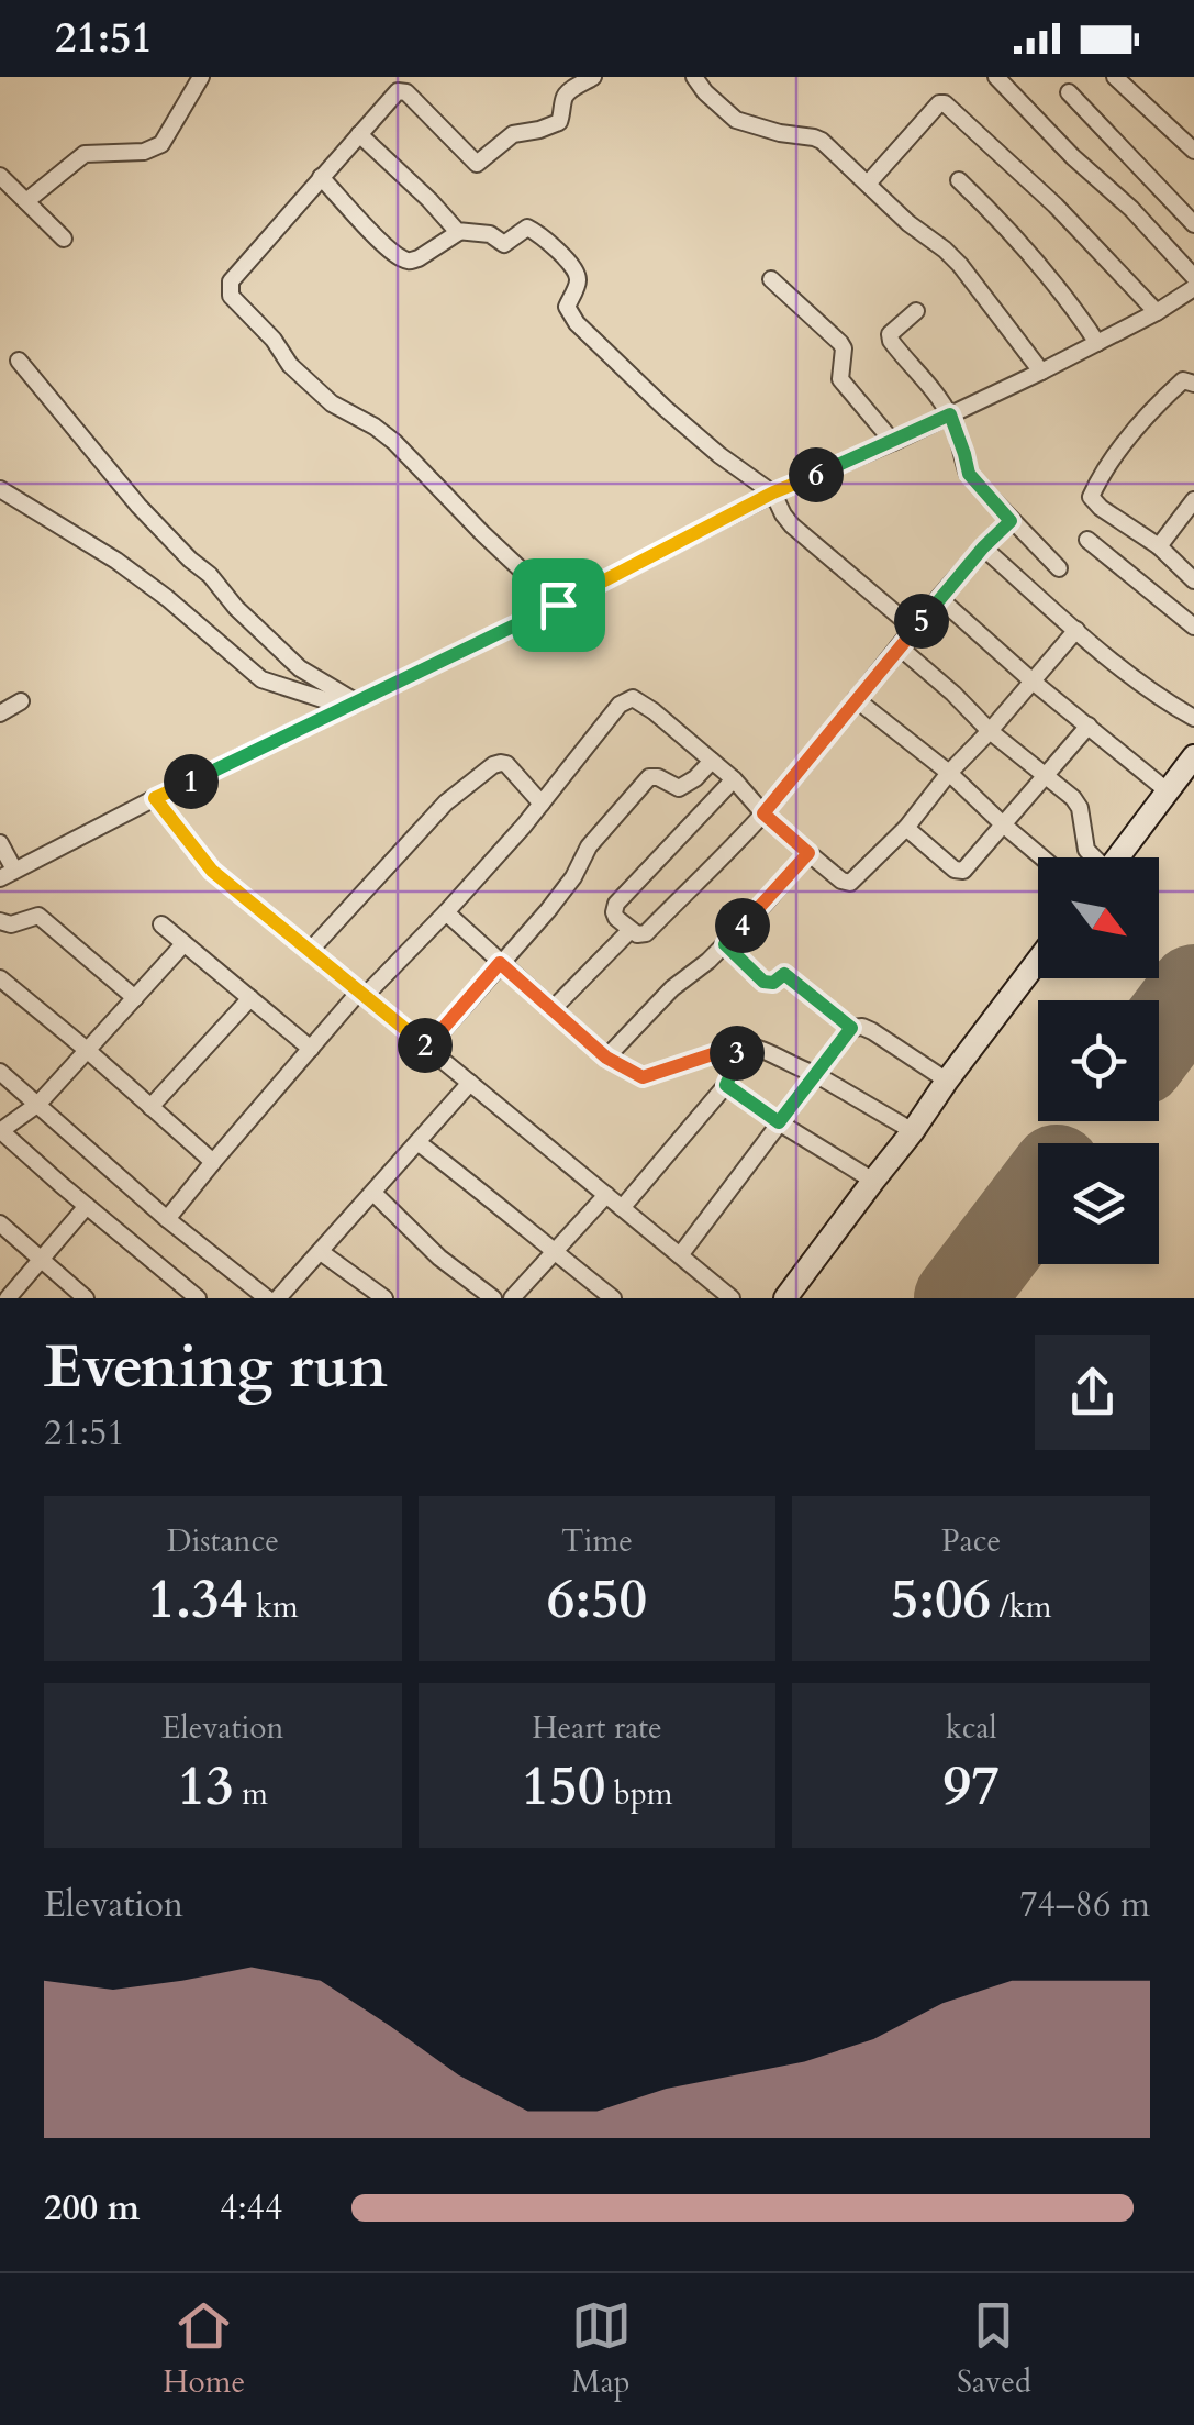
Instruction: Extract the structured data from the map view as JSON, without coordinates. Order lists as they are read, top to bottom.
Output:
{
  "north": "bottom right",
  "page": {
    "status": "21:51",
    "pins": [
      "6",
      "5",
      "1",
      "4",
      "2",
      "3"
    ],
    "heading": ["Evening run", "21:51"],
    "stats": [
      ["Distance", "1.34 km"],
      ["Time", "6:50"],
      ["Pace", "5:06 /km"],
      ["Elevation", "13 m"],
      ["Heart rate", "150 bpm"],
      ["kcal", "97"]
    ],
    "chart": ["Elevation", "74–86 m"],
    "list": [
      {
        "name": "200 m",
        "note": "4:44"
      }
    ],
    "tabs": ["Home", "Map", "Saved"]
  }
}
